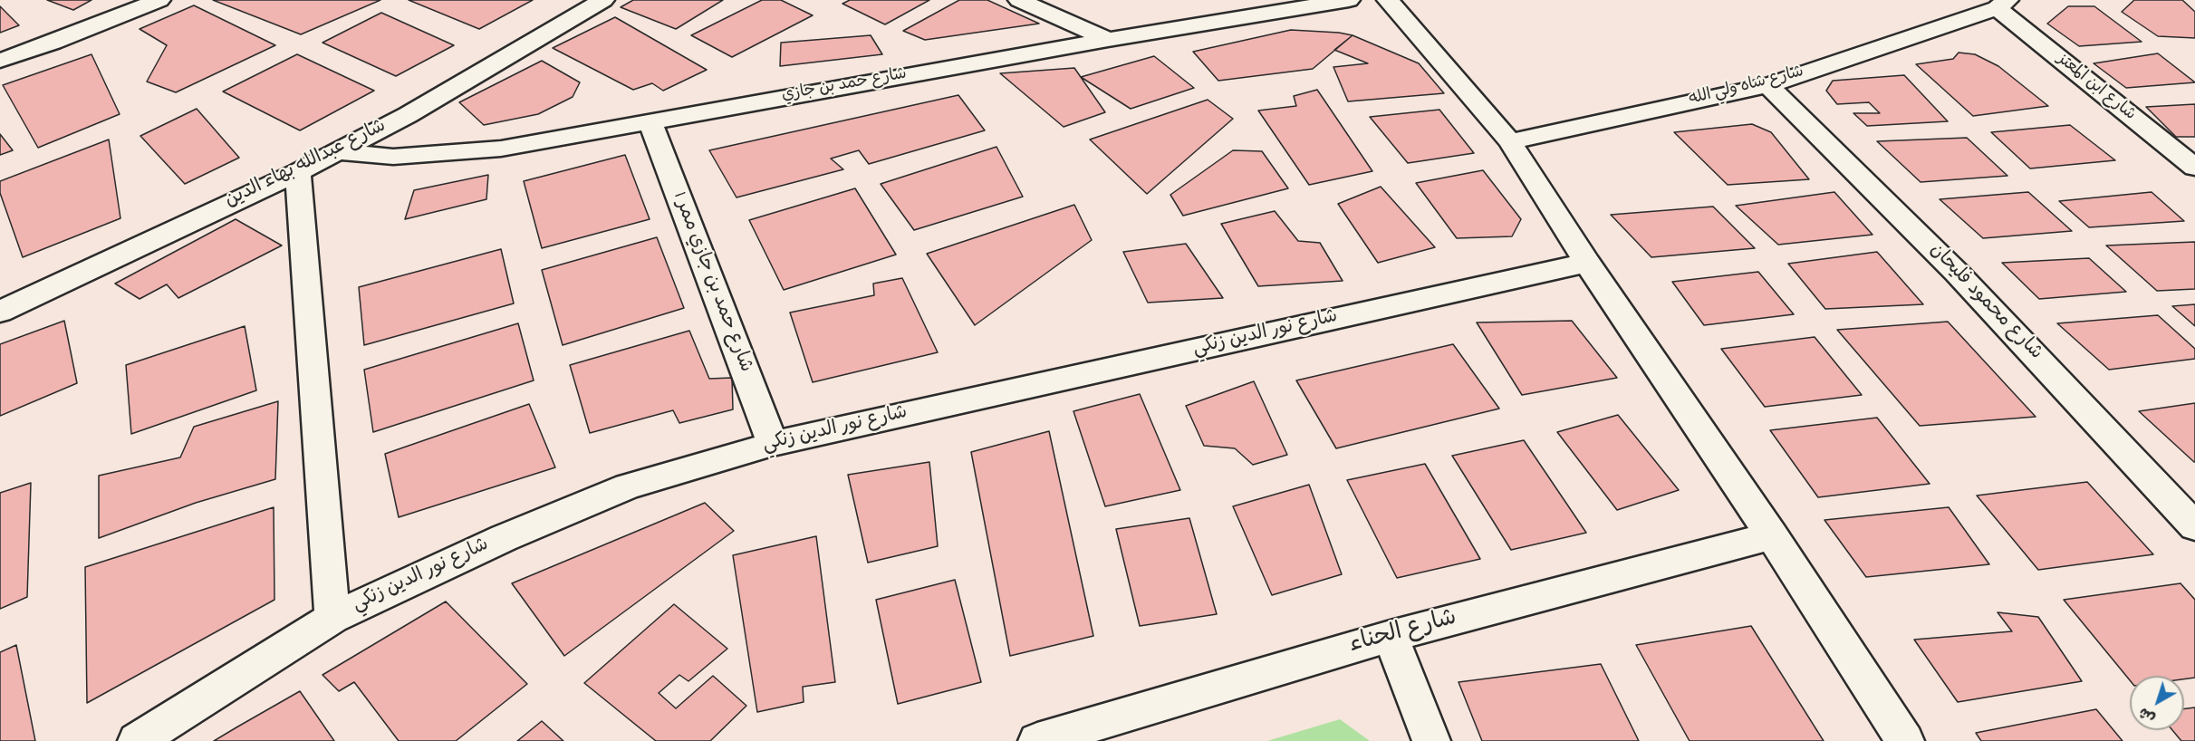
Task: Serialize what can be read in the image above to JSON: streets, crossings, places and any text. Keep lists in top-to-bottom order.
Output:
{
  "streets": {
    "street": [
      "شارع حمد بن جازي",
      "شارع شاه ولي الله",
      "شارع ابن المعتز",
      "شارع عبدالله بهاء الدين",
      "شارع حمد بن جازي ممر 1",
      "شارع محمود فليحان",
      "شارع نور الدين زنكي",
      "شارع الحناء"
    ]
  },
  "crossings": [
    ["شارع حمد بن جازي", "شارع عبدالله بهاء الدين"],
    ["شارع حمد بن جازي", "شارع حمد بن جازي ممر 1"],
    ["شارع شاه ولي الله", "شارع ابن المعتز"],
    ["شارع شاه ولي الله", "شارع محمود فليحان"],
    ["شارع حمد بن جازي ممر 1", "شارع نور الدين زنكي"]
  ],
  "north": "bottom left"
}
